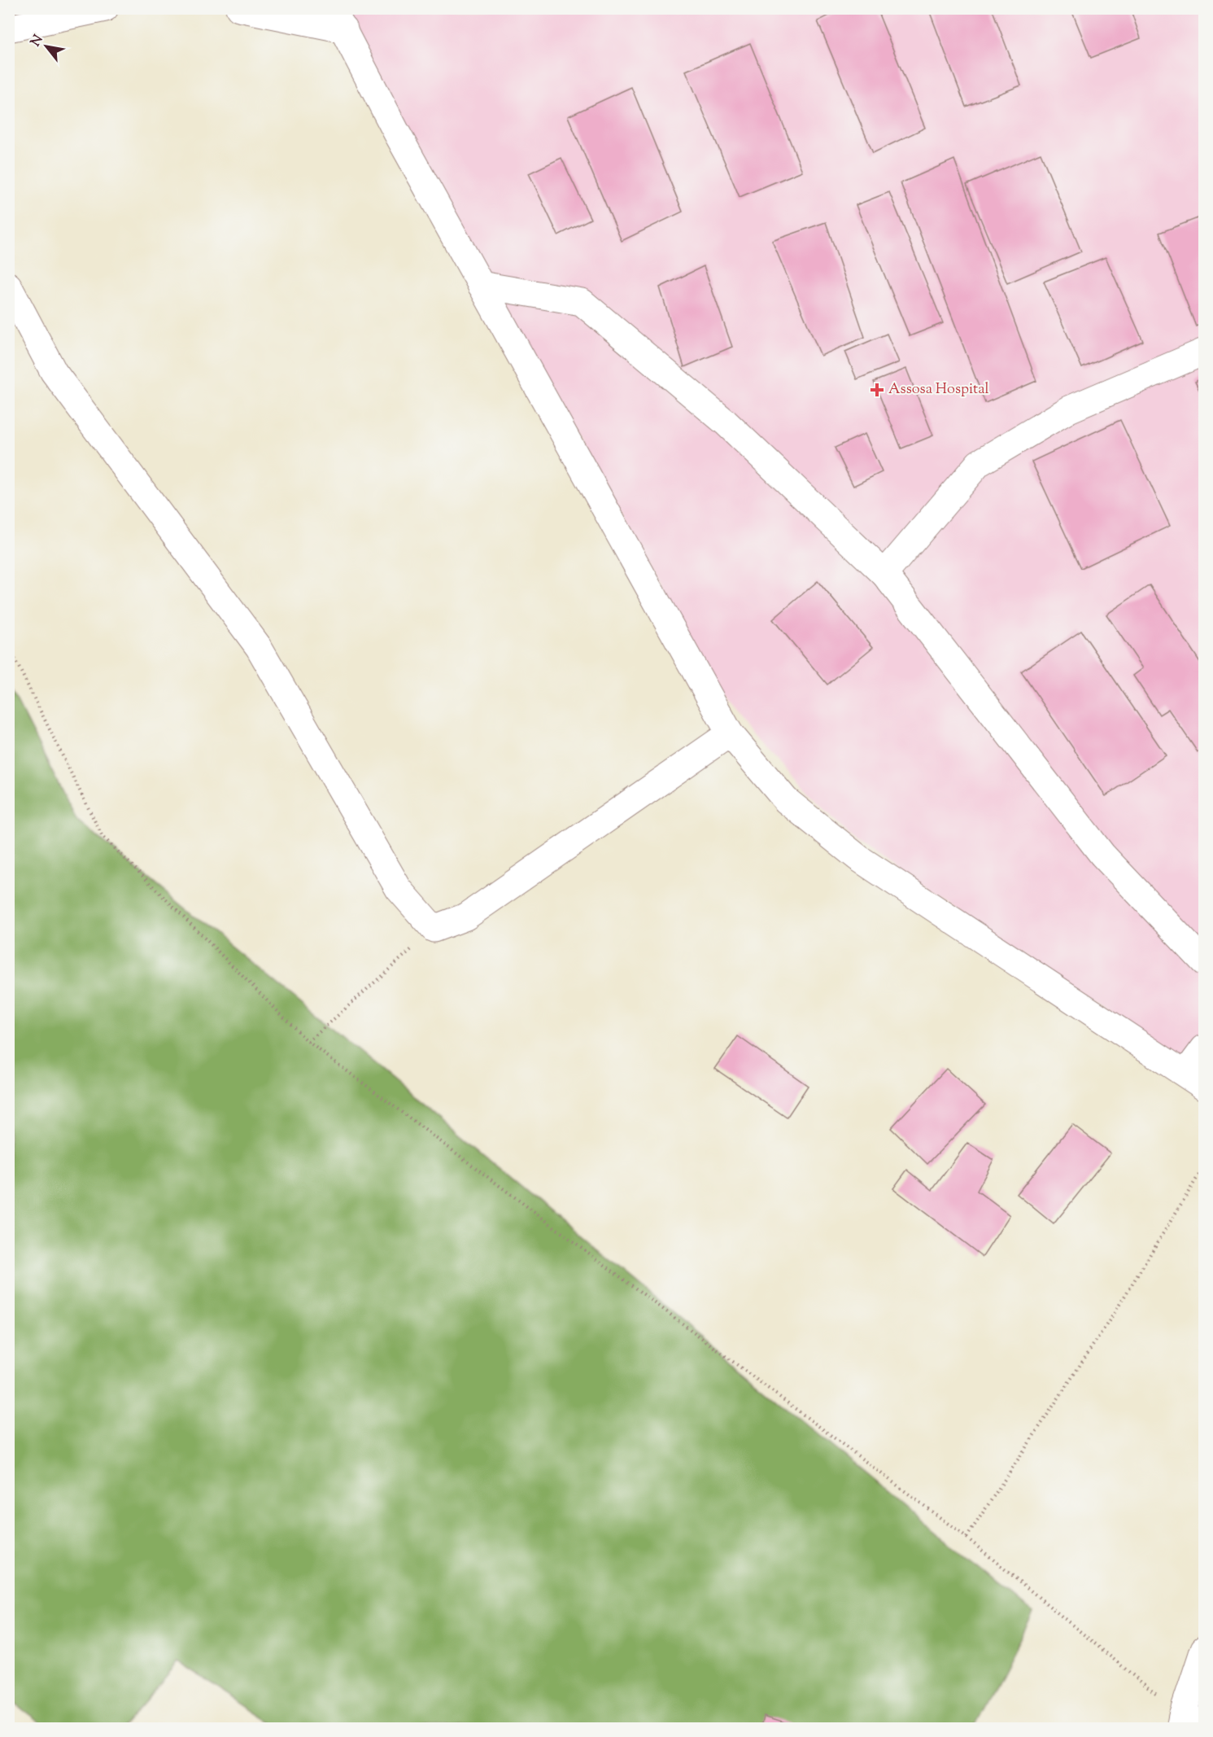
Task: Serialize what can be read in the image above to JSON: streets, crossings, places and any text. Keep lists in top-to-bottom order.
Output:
{
  "places": {
    "health": ["Assosa Hospital"]
  },
  "north": "top left"
}
